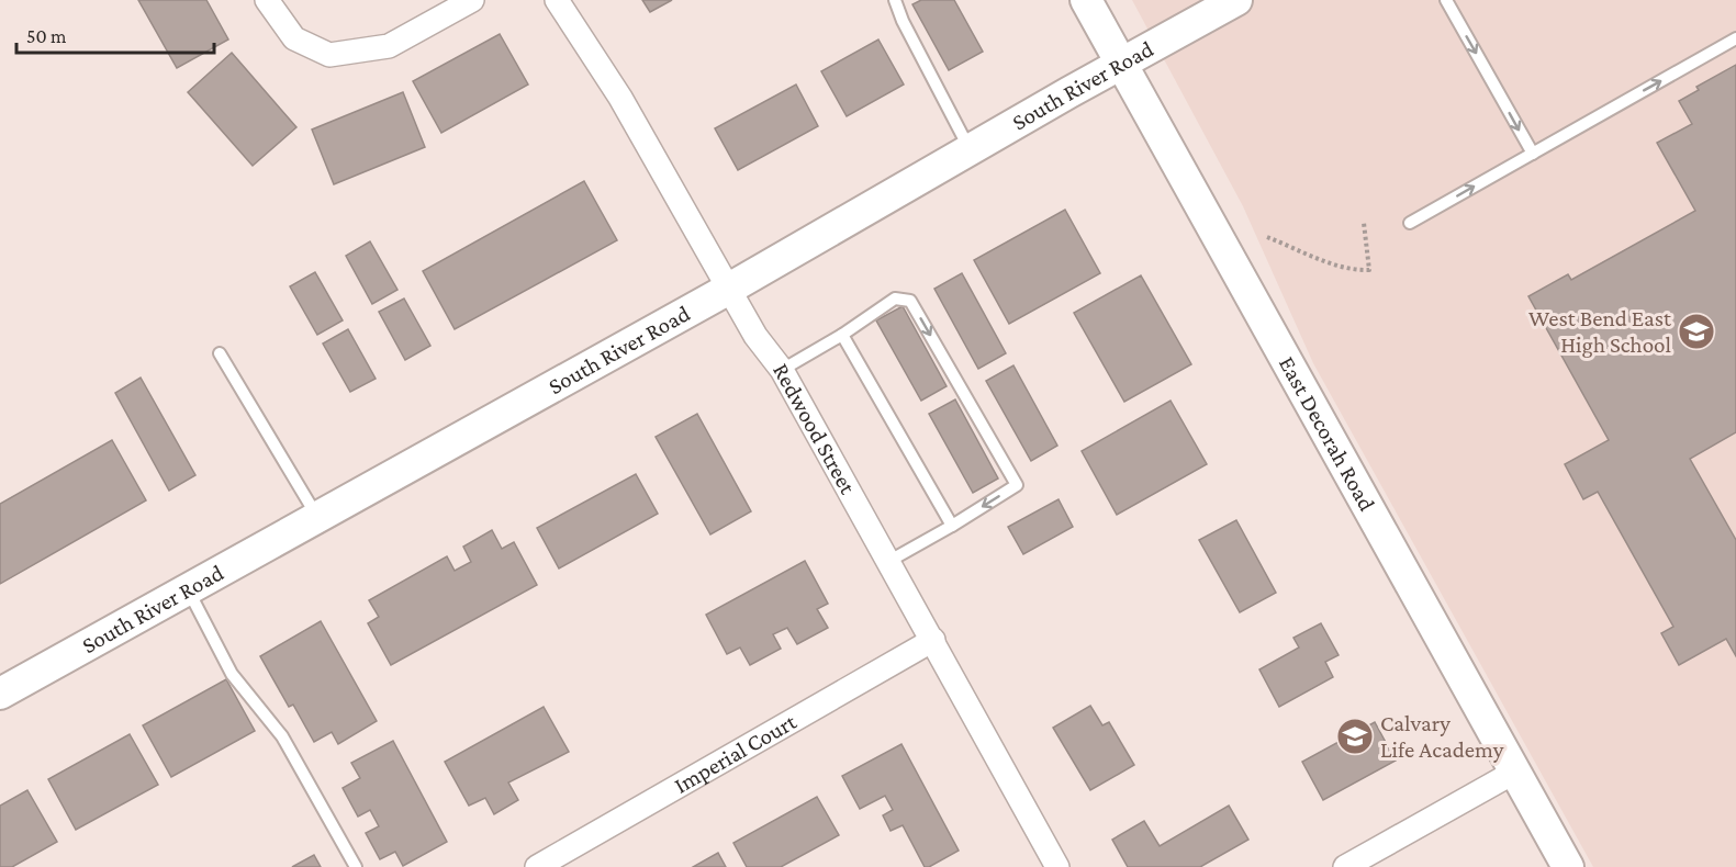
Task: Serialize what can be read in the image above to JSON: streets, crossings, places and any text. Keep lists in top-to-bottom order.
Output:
{
  "streets": {
    "street": [
      "South River Road",
      "Redwood Street",
      "East Decorah Road",
      "Imperial Court"
    ]
  },
  "crossings": [
    ["South River Road", "Redwood Street"],
    ["South River Road", "East Decorah Road"],
    ["Redwood Street", "Imperial Court"]
  ],
  "places": {
    "school or university": ["West Bend East High School", "Calvary Life Academy"]
  },
  "scale_bar": "50 m"
}
